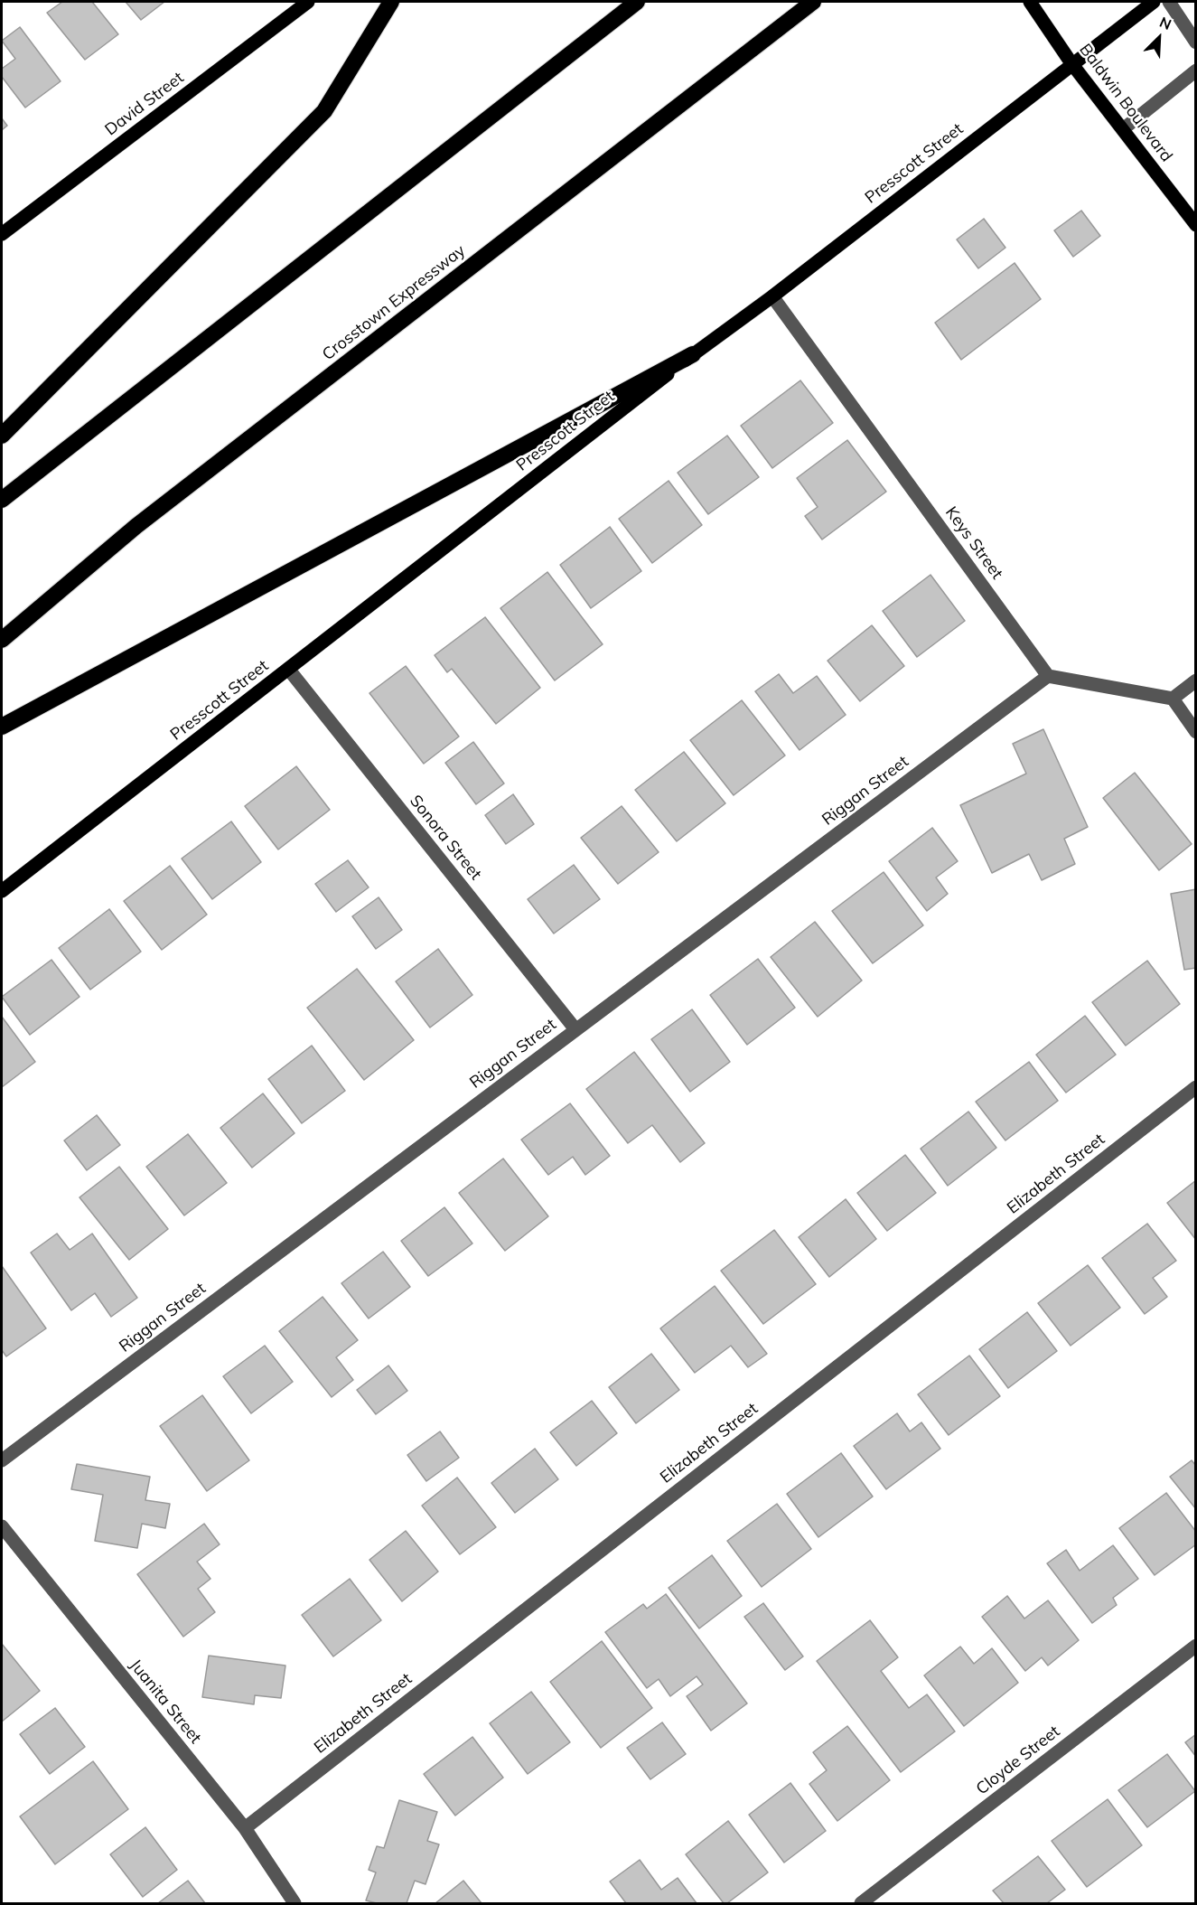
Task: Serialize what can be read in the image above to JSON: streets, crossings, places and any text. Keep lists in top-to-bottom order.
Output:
{
  "streets": {
    "highway": ["Crosstown Expressway"],
    "main road": ["Baldwin Boulevard", "David Street", "Presscott Street"],
    "street": [
      "Keys Street",
      "Riggan Street",
      "Sonora Street",
      "Elizabeth Street",
      "Juanita Street",
      "Cloyde Street"
    ]
  },
  "crossings": [
    ["Baldwin Boulevard", "Presscott Street"],
    ["Presscott Street", "Keys Street"],
    ["Presscott Street", "Sonora Street"],
    ["Keys Street", "Riggan Street"],
    ["Riggan Street", "Sonora Street"],
    ["Elizabeth Street", "Juanita Street"]
  ],
  "north": "top right"
}
